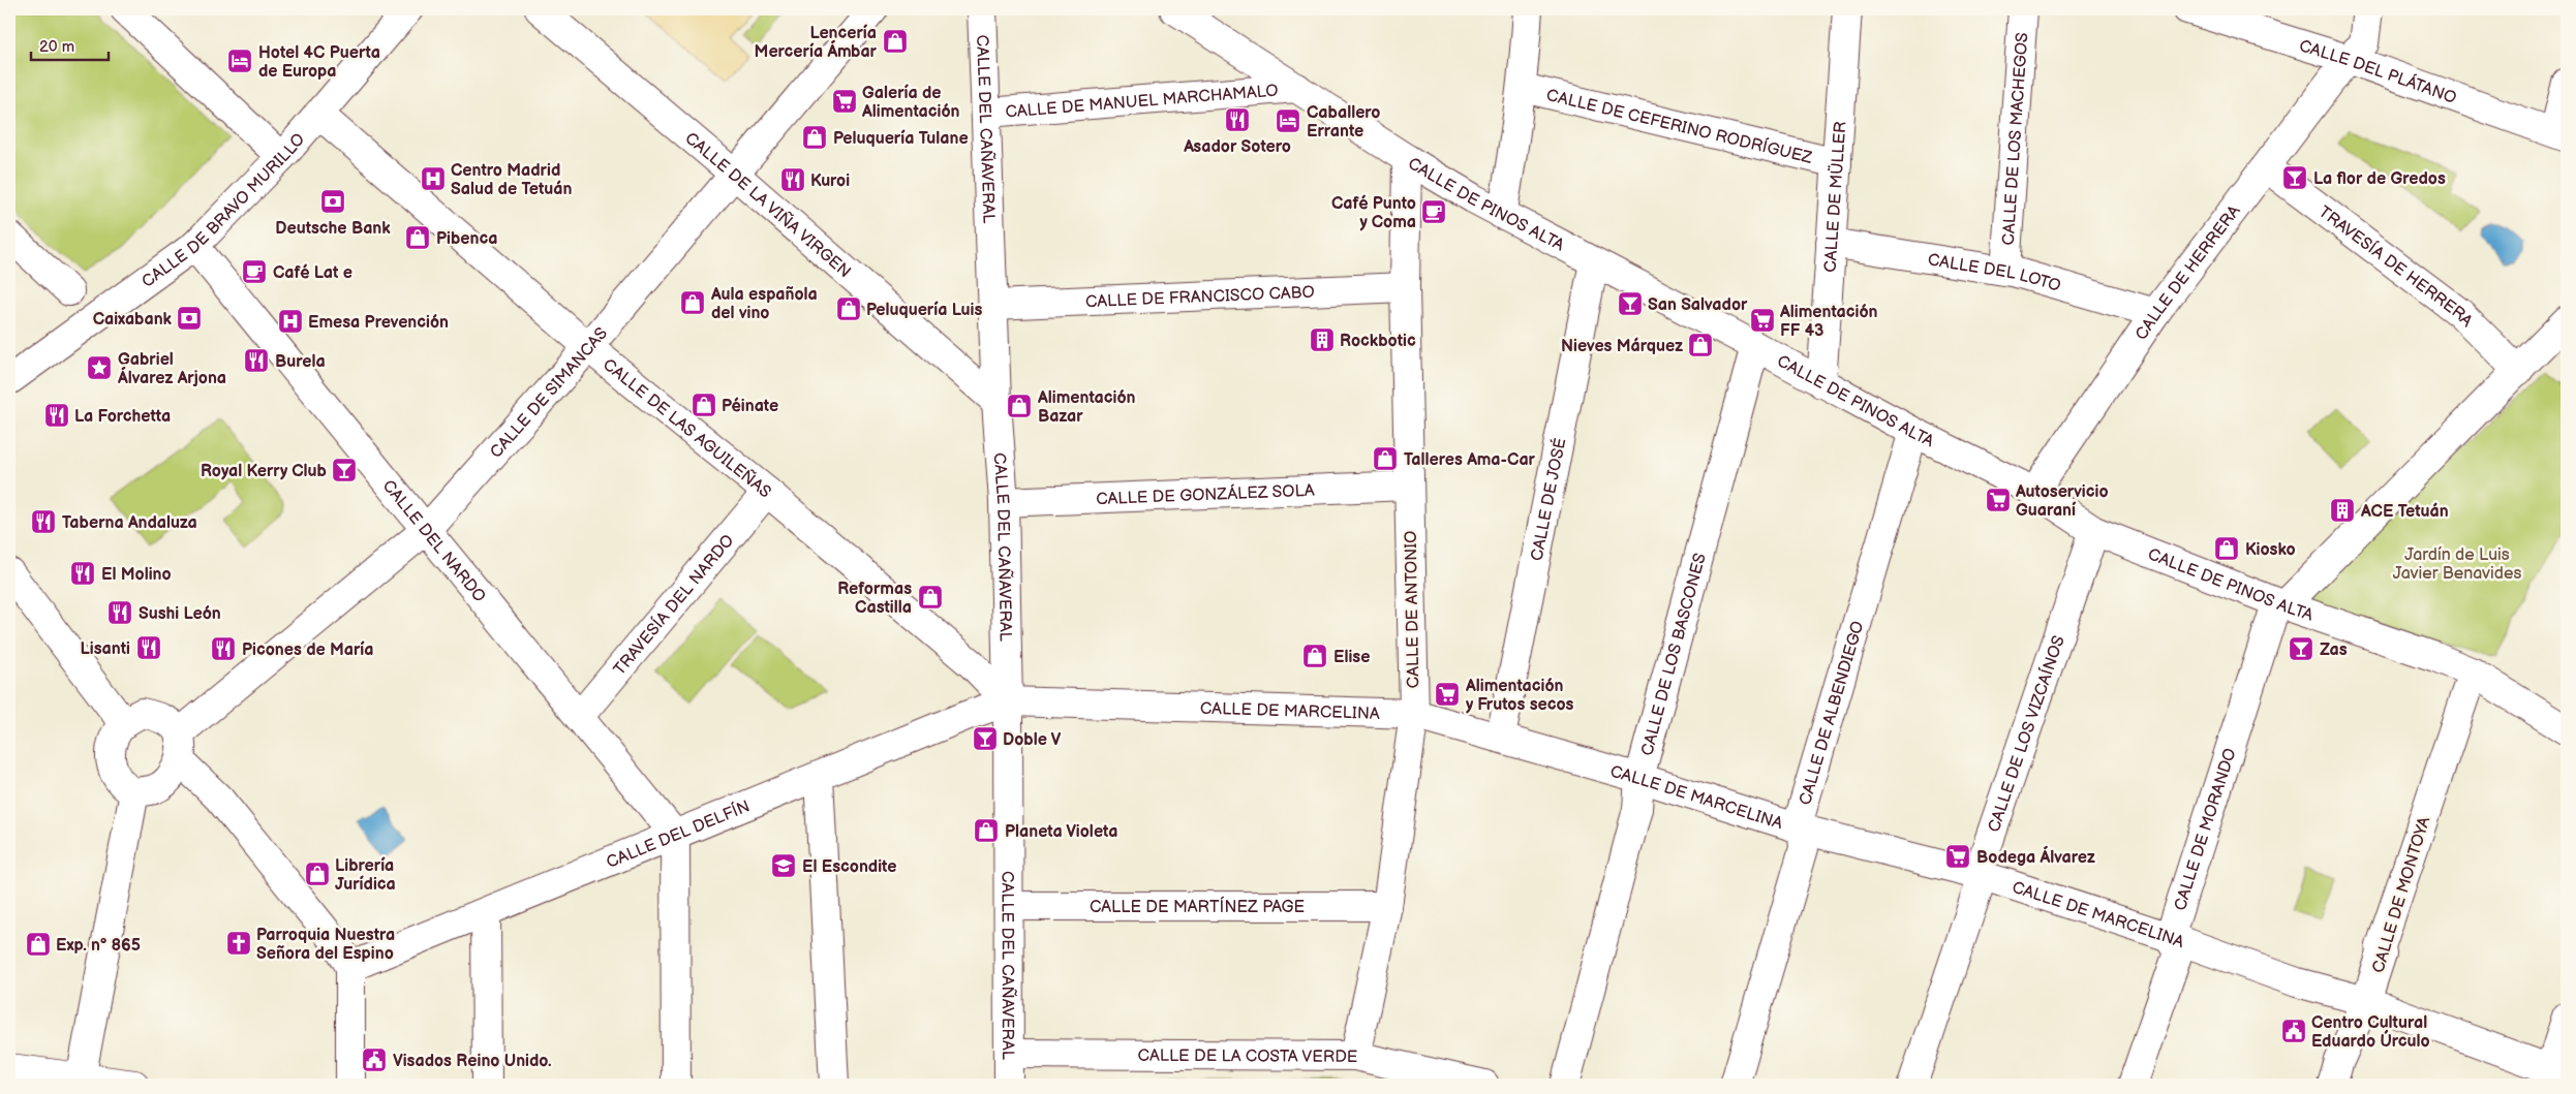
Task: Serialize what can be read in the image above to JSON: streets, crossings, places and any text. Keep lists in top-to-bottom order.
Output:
{
  "streets": {
    "street": [
      "CALLE DEL PLÁTANO",
      "CALLE DE MANUEL MARCHAMALO",
      "CALLE DE CEFERINO RODRÍGUEZ",
      "CALLE DEL CAÑAVERAL",
      "CALLE DE LOS MACHEGOS",
      "CALLE DE MÜLLER",
      "CALLE DE PINOS ALTA",
      "CALLE DE LA VIÑA VIRGEN",
      "CALLE DE BRAVO MURILLO",
      "TRAVESÍA DE HERRERA",
      "CALLE DEL LOTO",
      "CALLE DE HERRERA",
      "CALLE DE FRANCISCO CABO",
      "CALLE DE SIMANCAS",
      "CALLE DE LAS AGUILEÑAS",
      "CALLE DE GONZÁLEZ SOLA",
      "CALLE DE JOSÉ",
      "CALLE DEL NARDO",
      "TRAVESÍA DEL NARDO",
      "CALLE DE ANTONIO",
      "CALLE DE LOS BASCONES",
      "CALLE DE MARCELINA",
      "CALLE DE ALBENDIEGO",
      "CALLE DE LOS VIZCAÍNOS",
      "CALLE DE MORANDO",
      "CALLE DEL DELFÍN",
      "CALLE DE MONTOYA",
      "CALLE DE MARTÍNEZ PAGE",
      "CALLE DE LA COSTA VERDE"
    ]
  },
  "crossings": [
    ["CALLE DEL PLÁTANO", "CALLE DE HERRERA"],
    ["CALLE DE MANUEL MARCHAMALO", "CALLE DEL CAÑAVERAL"],
    ["CALLE DE MANUEL MARCHAMALO", "CALLE DE PINOS ALTA"],
    ["CALLE DE CEFERINO RODRÍGUEZ", "CALLE DE MÜLLER"],
    ["CALLE DEL CAÑAVERAL", "CALLE DE LA VIÑA VIRGEN"],
    ["CALLE DEL CAÑAVERAL", "CALLE DE FRANCISCO CABO"],
    ["CALLE DEL CAÑAVERAL", "CALLE DE LAS AGUILEÑAS"],
    ["CALLE DEL CAÑAVERAL", "CALLE DE GONZÁLEZ SOLA"],
    ["CALLE DEL CAÑAVERAL", "CALLE DE MARCELINA"],
    ["CALLE DEL CAÑAVERAL", "CALLE DEL DELFÍN"],
    ["CALLE DEL CAÑAVERAL", "CALLE DE MARTÍNEZ PAGE"],
    ["CALLE DEL CAÑAVERAL", "CALLE DE LA COSTA VERDE"],
    ["CALLE DE LOS MACHEGOS", "CALLE DEL LOTO"],
    ["CALLE DE MÜLLER", "CALLE DE PINOS ALTA"],
    ["CALLE DE MÜLLER", "CALLE DEL LOTO"],
    ["CALLE DE PINOS ALTA", "CALLE DE HERRERA"],
    ["CALLE DE PINOS ALTA", "CALLE DE JOSÉ"],
    ["CALLE DE PINOS ALTA", "CALLE DE ANTONIO"],
    ["CALLE DE PINOS ALTA", "CALLE DE LOS BASCONES"],
    ["CALLE DE PINOS ALTA", "CALLE DE ALBENDIEGO"],
    ["CALLE DE PINOS ALTA", "CALLE DE LOS VIZCAÍNOS"],
    ["CALLE DE PINOS ALTA", "CALLE DE MORANDO"],
    ["CALLE DE PINOS ALTA", "CALLE DE MONTOYA"],
    ["CALLE DE LA VIÑA VIRGEN", "CALLE DE SIMANCAS"],
    ["CALLE DE BRAVO MURILLO", "CALLE DE LAS AGUILEÑAS"],
    ["CALLE DE BRAVO MURILLO", "CALLE DEL NARDO"],
    ["TRAVESÍA DE HERRERA", "CALLE DE HERRERA"],
    ["TRAVESÍA DE HERRERA", "CALLE DE MORANDO"],
    ["CALLE DEL LOTO", "CALLE DE HERRERA"],
    ["CALLE DE FRANCISCO CABO", "CALLE DE ANTONIO"],
    ["CALLE DE SIMANCAS", "CALLE DE LAS AGUILEÑAS"],
    ["CALLE DE SIMANCAS", "CALLE DEL NARDO"],
    ["CALLE DE LAS AGUILEÑAS", "TRAVESÍA DEL NARDO"],
    ["CALLE DE LAS AGUILEÑAS", "CALLE DE MARCELINA"],
    ["CALLE DE LAS AGUILEÑAS", "CALLE DEL DELFÍN"],
    ["CALLE DE GONZÁLEZ SOLA", "CALLE DE ANTONIO"],
    ["CALLE DE JOSÉ", "CALLE DE MARCELINA"],
    ["CALLE DEL NARDO", "TRAVESÍA DEL NARDO"],
    ["CALLE DEL NARDO", "CALLE DEL DELFÍN"],
    ["CALLE DE ANTONIO", "CALLE DE MARCELINA"],
    ["CALLE DE ANTONIO", "CALLE DE MARTÍNEZ PAGE"],
    ["CALLE DE ANTONIO", "CALLE DE LA COSTA VERDE"],
    ["CALLE DE LOS BASCONES", "CALLE DE MARCELINA"],
    ["CALLE DE MARCELINA", "CALLE DE ALBENDIEGO"],
    ["CALLE DE MARCELINA", "CALLE DE LOS VIZCAÍNOS"],
    ["CALLE DE MARCELINA", "CALLE DE MORANDO"],
    ["CALLE DE MARCELINA", "CALLE DEL DELFÍN"],
    ["CALLE DE MARCELINA", "CALLE DE MONTOYA"]
  ],
  "parks": ["Jardín de Luis Javier Benavides"],
  "places": {
    "shop": [
      "Lencería Mercería Ámbar",
      "Peluquería Tulane",
      "Pibenca",
      "Aula española del vino",
      "Peluquería Luis",
      "Nieves Márquez",
      "Péinate",
      "Alimentación Bazar",
      "Talleres Ama-Car",
      "Kiosko",
      "Reformas Castilla",
      "Elise",
      "Planeta Violeta",
      "Librería Jurídica",
      "Exp. nº 865"
    ],
    "hotel": ["Hotel 4C Puerta de Europa", "Caballero Errante"],
    "supermarket": [
      "Galería de Alimentación",
      "Alimentación FF 43",
      "Autoservicio Guaraní",
      "Alimentación y Frutos secos",
      "Bodega Álvarez"
    ],
    "restaurant": [
      "Asador Sotero",
      "Kuroi",
      "Burela",
      "La Forchetta",
      "Taberna Andaluza",
      "El Molino",
      "Sushi León",
      "Lisanti",
      "Picones de María"
    ],
    "bar": [
      "La flor de Gredos",
      "San Salvador",
      "Royal Kerry Club",
      "Zas",
      "Doble V"
    ],
    "hospital": ["Centro Madrid Salud de Tetuán", "Emesa Prevención"],
    "bank": ["Deutsche Bank", "Caixabank"],
    "cafe": ["Café Punto y Coma", "Café Lat e"],
    "building": ["Rockbotic", "ACE Tetuán"],
    "place": ["Gabriel Álvarez Arjona"],
    "school or university": ["El Escondite"],
    "church": ["Parroquia Nuestra Señora del Espino"],
    "public building": ["Centro Cultural Eduardo Úrculo", "Visados Reino Unido."]
  },
  "scale_bar": "20 m"
}
